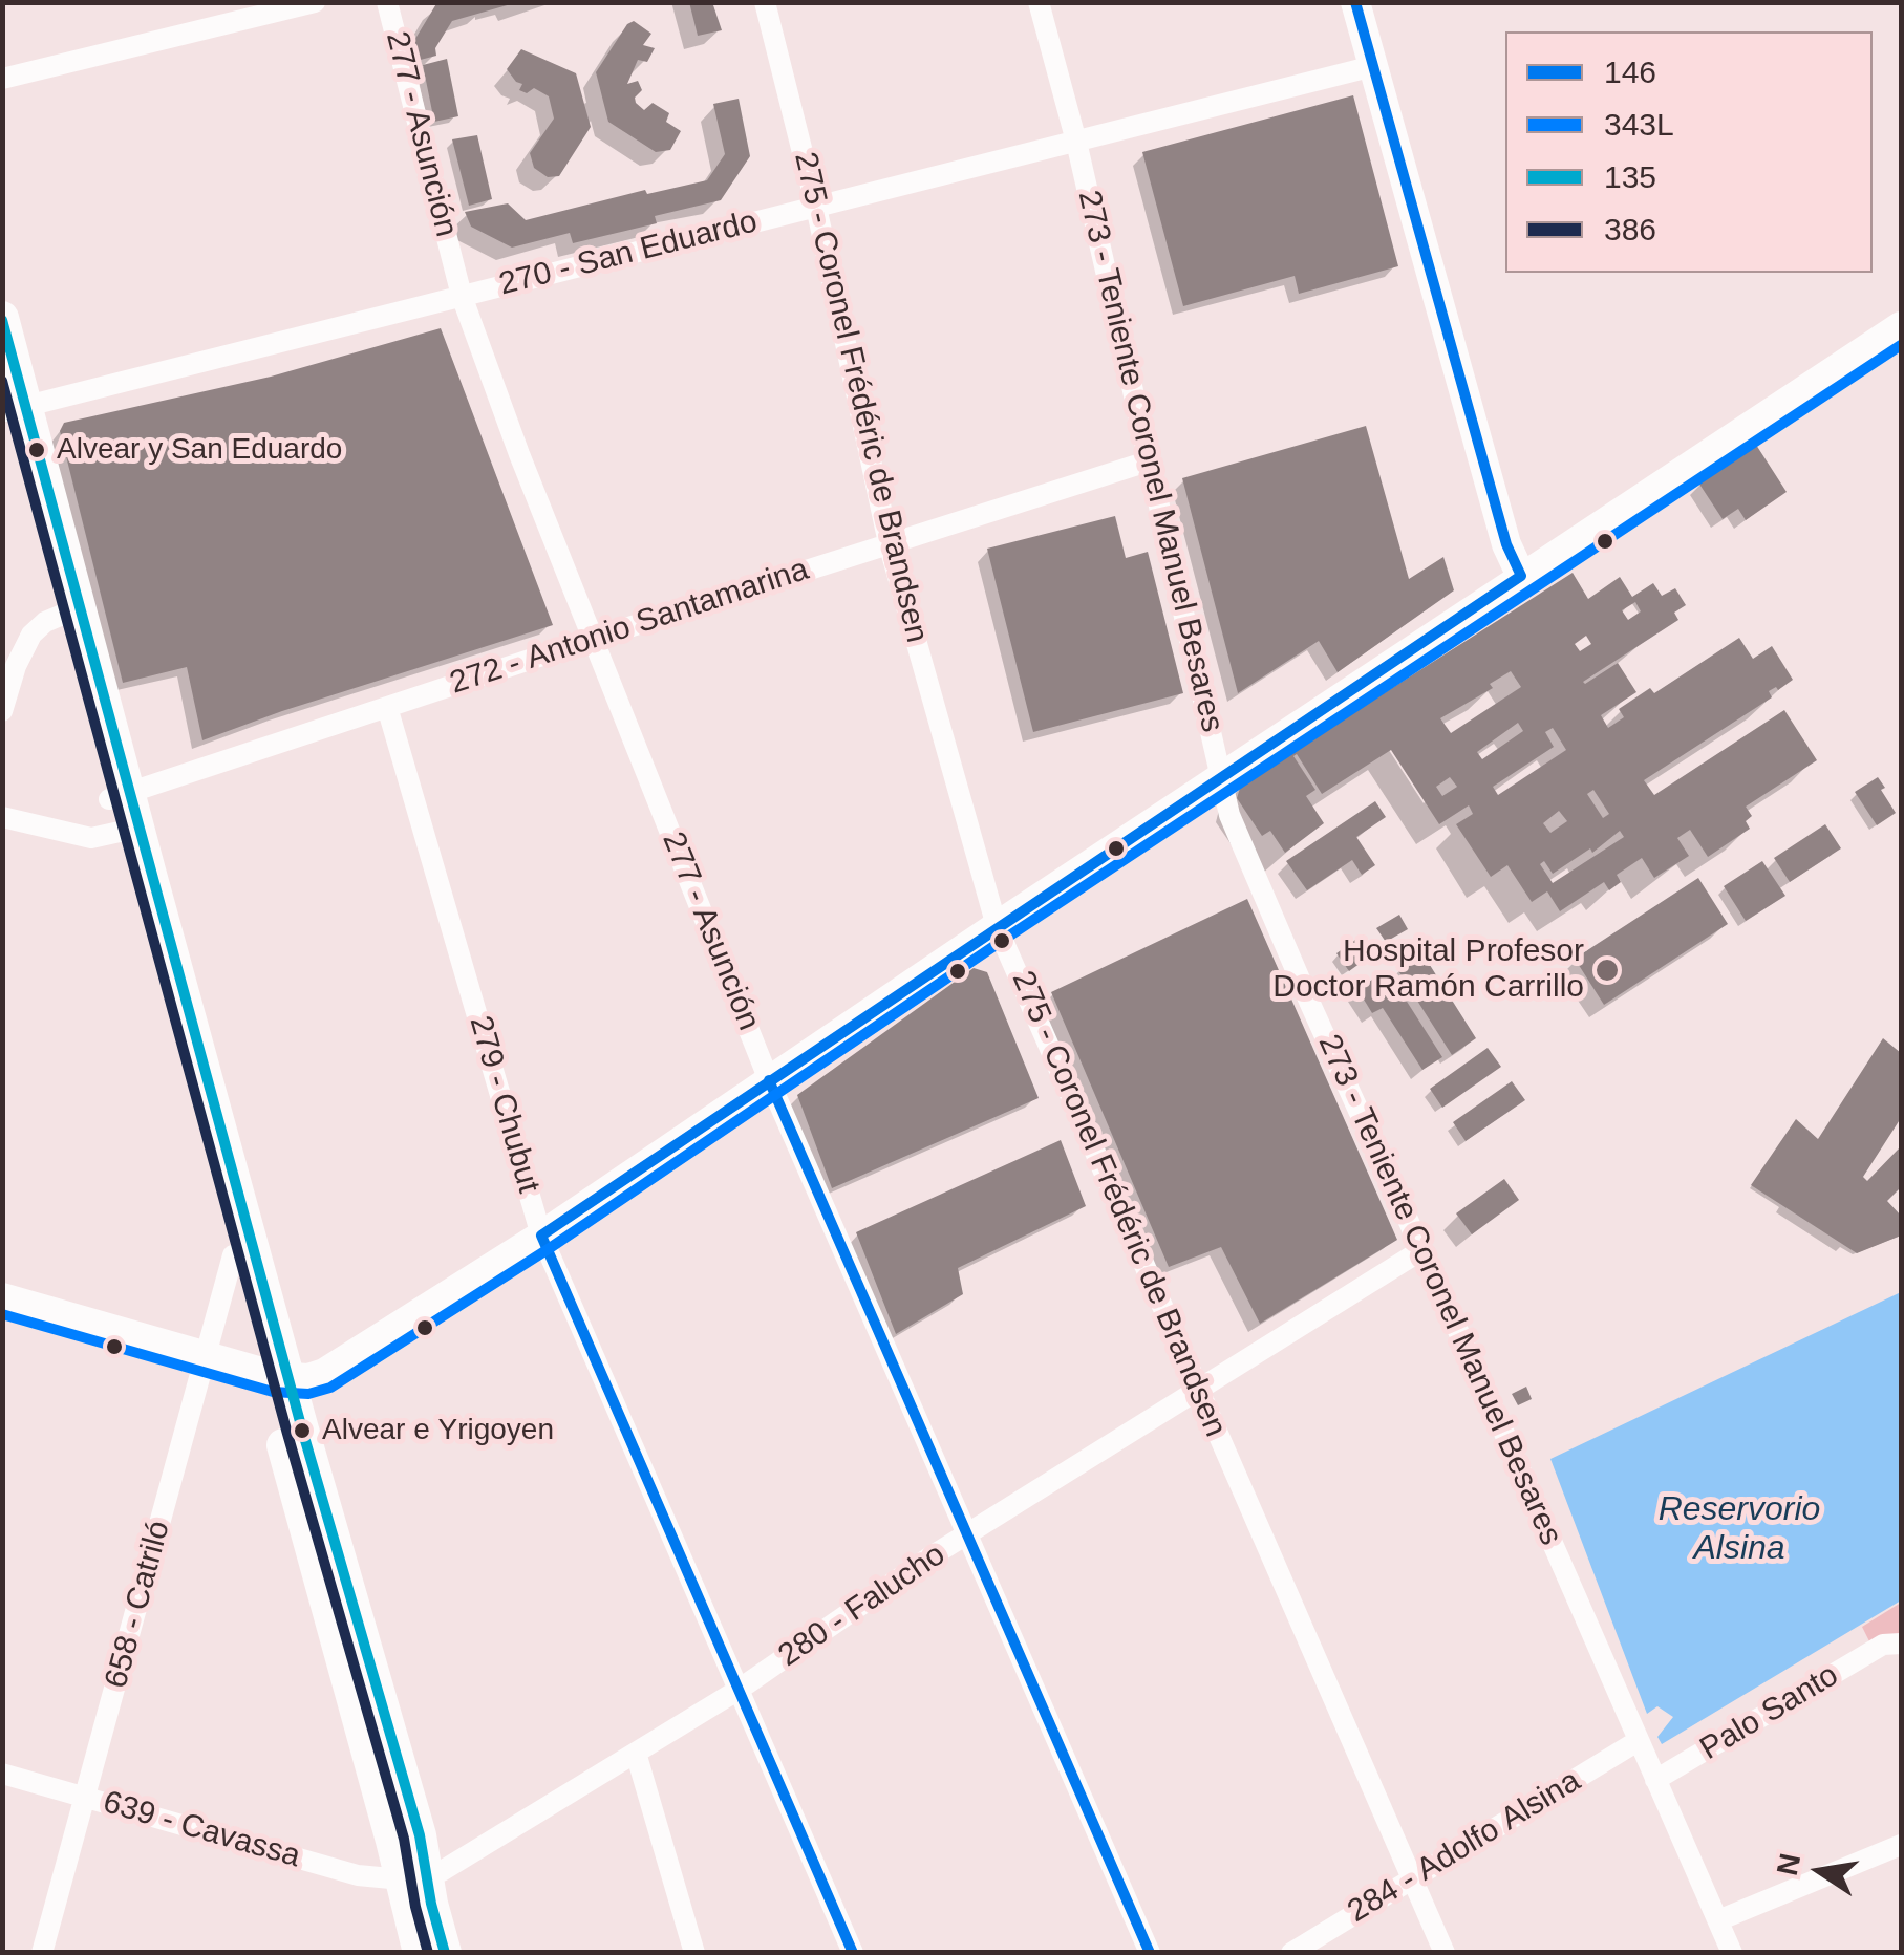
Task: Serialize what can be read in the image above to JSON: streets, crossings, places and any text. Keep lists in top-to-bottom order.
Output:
{
  "streets": {
    "street": [
      "277 - Asunción",
      "270 - San Eduardo",
      "275 - Coronel Frédéric de Brandsen",
      "273 - Teniente Coronel Manuel Besares",
      "272 - Antonio Santamarina",
      "279 - Chubut",
      "658 - Catriló",
      "280 - Falucho",
      "Palo Santo",
      "639 - Cavassa",
      "284 - Adolfo Alsina"
    ]
  },
  "crossings": [
    ["277 - Asunción", "270 - San Eduardo"],
    ["277 - Asunción", "272 - Antonio Santamarina"],
    ["277 - Asunción", "280 - Falucho"],
    ["270 - San Eduardo", "275 - Coronel Frédéric de Brandsen"],
    ["270 - San Eduardo", "273 - Teniente Coronel Manuel Besares"],
    ["275 - Coronel Frédéric de Brandsen", "272 - Antonio Santamarina"],
    ["275 - Coronel Frédéric de Brandsen", "280 - Falucho"],
    ["275 - Coronel Frédéric de Brandsen", "284 - Adolfo Alsina"],
    ["273 - Teniente Coronel Manuel Besares", "272 - Antonio Santamarina"],
    ["273 - Teniente Coronel Manuel Besares", "280 - Falucho"],
    ["273 - Teniente Coronel Manuel Besares", "Palo Santo"],
    ["273 - Teniente Coronel Manuel Besares", "284 - Adolfo Alsina"],
    ["272 - Antonio Santamarina", "279 - Chubut"],
    ["279 - Chubut", "280 - Falucho"],
    ["658 - Catriló", "639 - Cavassa"],
    ["280 - Falucho", "639 - Cavassa"]
  ],
  "water": ["Reservorio Alsina"],
  "places": ["Alvear y San Eduardo", "Hospital Profesor Doctor Ramón Carrillo", "Alvear e Yrigoyen"],
  "lines": [
    "transit line 146",
    "transit line 135",
    "transit line 343L",
    "transit line 386"
  ],
  "legend": [
    "146",
    "343L",
    "135",
    "386"
  ],
  "north": "left"
}
